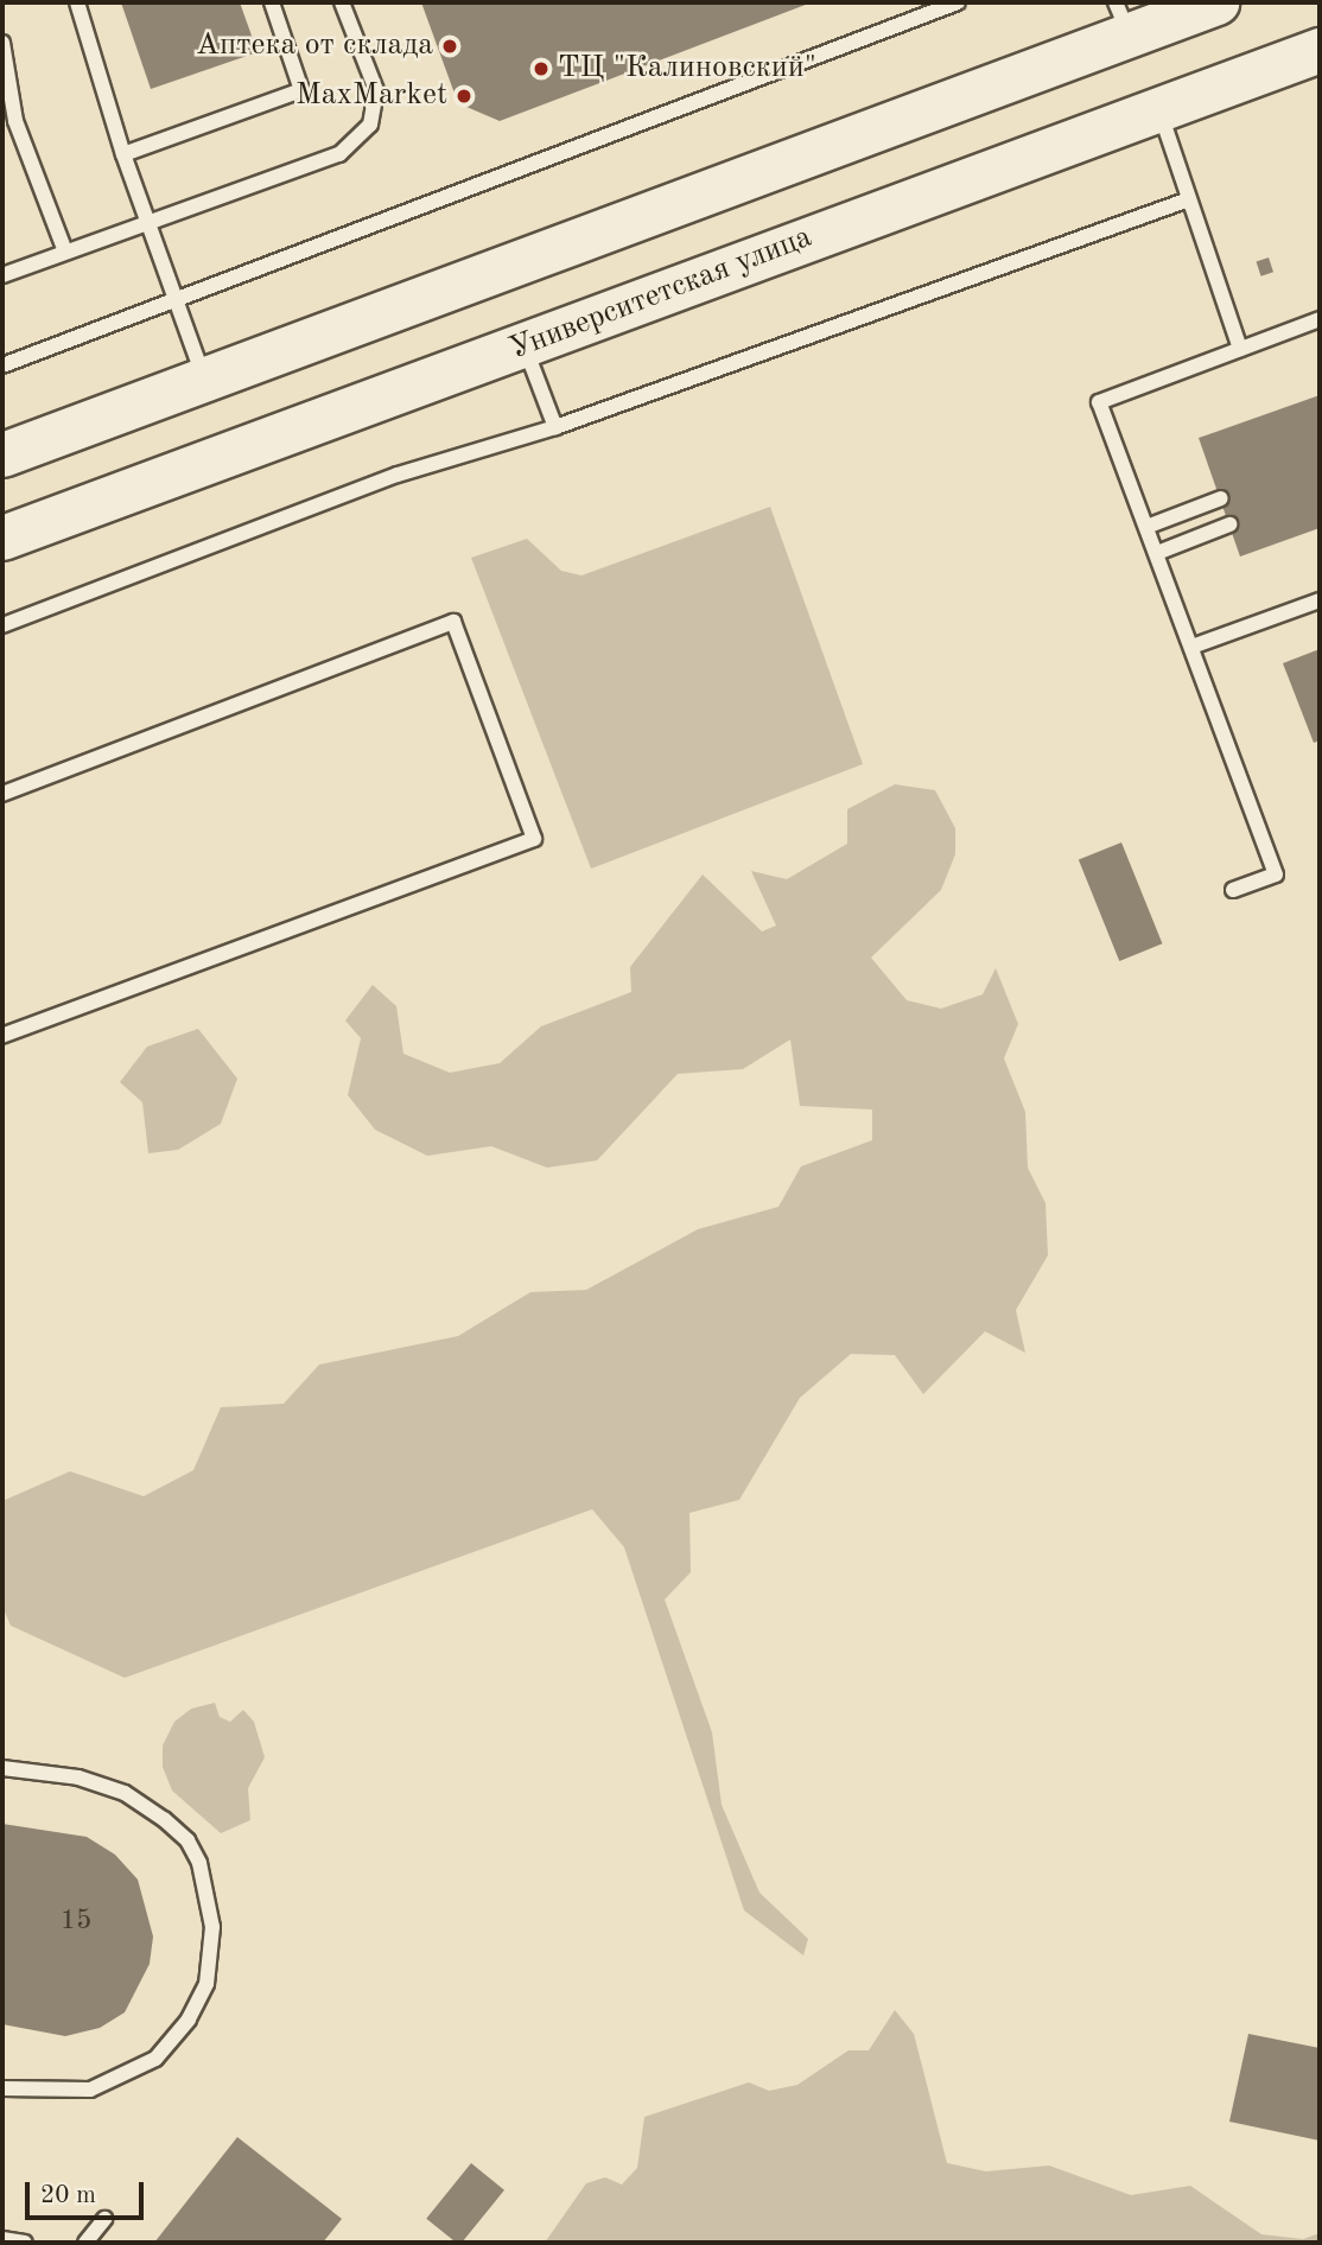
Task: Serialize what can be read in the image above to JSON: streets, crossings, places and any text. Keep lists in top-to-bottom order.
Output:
{
  "streets": {
    "main road": ["Университетская улица"]
  },
  "places": ["Аптека от склада", "ТЦ \"Калиновский\"", "MaxMarket"],
  "house_numbers": ["15"],
  "scale_bar": "20 m"
}
